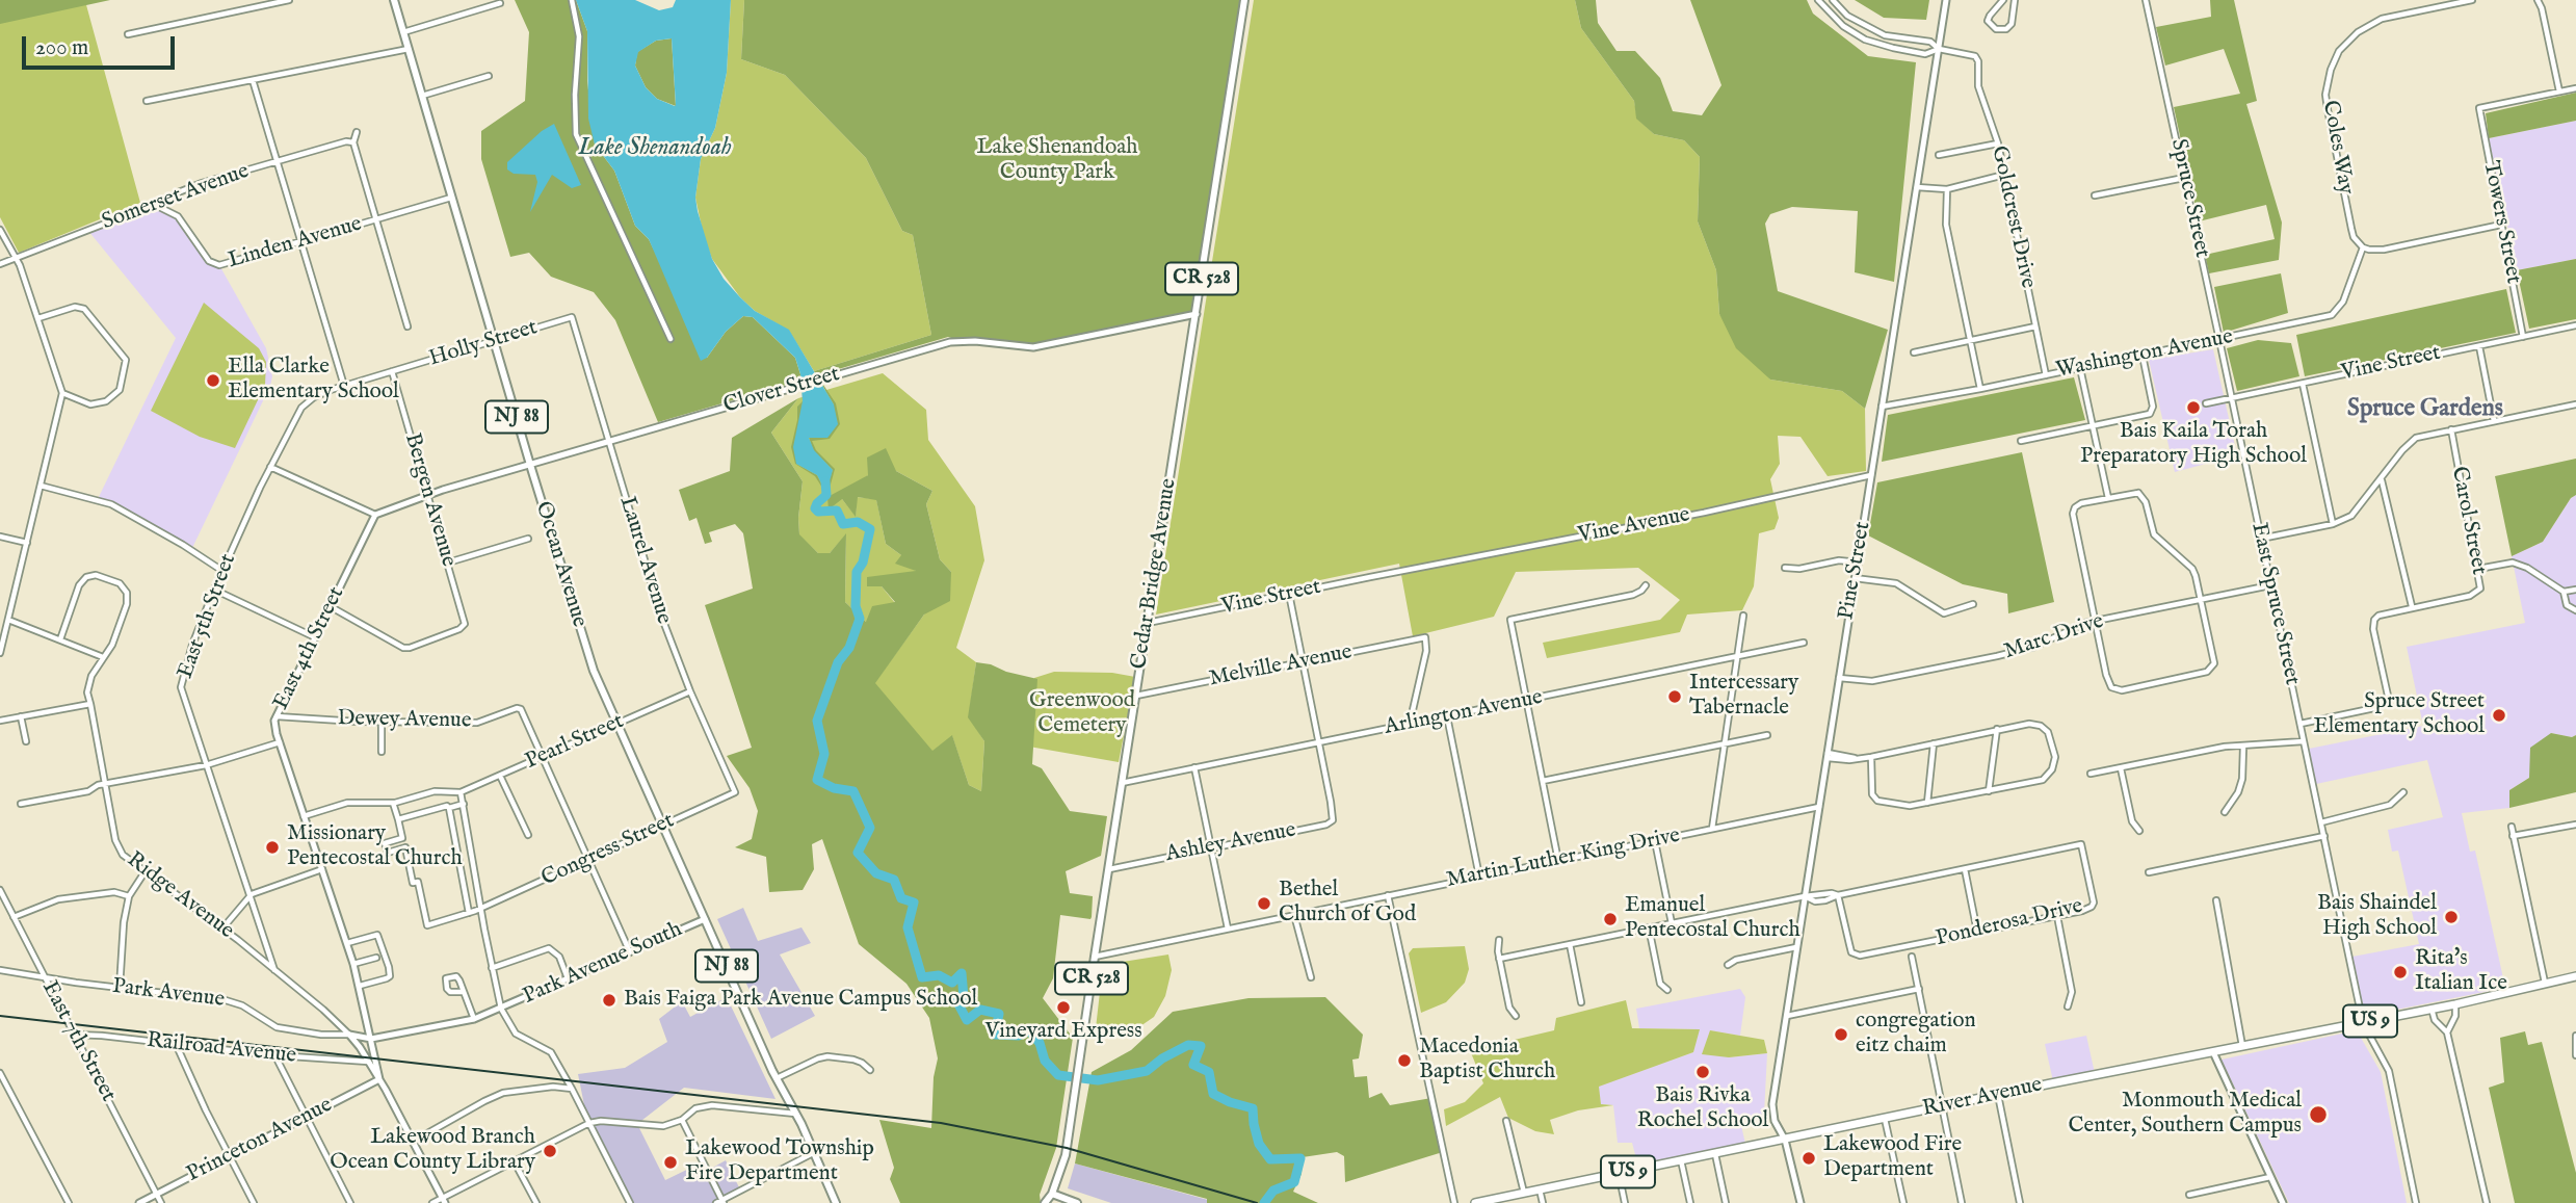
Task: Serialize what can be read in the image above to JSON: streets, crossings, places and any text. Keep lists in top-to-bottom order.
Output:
{
  "streets": {
    "highway": ["US 9", "River Avenue"],
    "main road": [
      "CR 528",
      "NJ 88",
      "Ocean Avenue",
      "Cedar Bridge Avenue"
    ],
    "street": [
      "Coles Way",
      "Somerset Avenue",
      "Spruce Street",
      "Goldcrest Drive",
      "Towers Street",
      "Linden Avenue",
      "Holly Street",
      "Washington Avenue",
      "Vine Street",
      "Clover Street",
      "Bergen Avenue",
      "Carol Street",
      "Vine Avenue",
      "Laurel Avenue",
      "Pine Street",
      "East Spruce Street",
      "East 5th Street",
      "Marc Drive",
      "East 4th Street",
      "Melville Avenue",
      "Arlington Avenue",
      "Dewey Avenue",
      "Pearl Street",
      "Ashley Avenue",
      "Congress Street",
      "Martin Luther King Drive",
      "Ridge Avenue",
      "Ponderosa Drive",
      "Park Avenue South",
      "Park Avenue",
      "East 7th Street",
      "Railroad Avenue",
      "Princeton Avenue"
    ]
  },
  "crossings": [
    ["Coles Way", "Washington Avenue"],
    ["Somerset Avenue", "Linden Avenue"],
    ["Spruce Street", "Washington Avenue"],
    ["Spruce Street", "Vine Street"],
    ["Spruce Street", "East Spruce Street"],
    ["Goldcrest Drive", "Washington Avenue"],
    ["Goldcrest Drive", "Pine Street"],
    ["Towers Street", "Vine Street"],
    ["Linden Avenue", "Ocean Avenue"],
    ["Holly Street", "Bergen Avenue"],
    ["Holly Street", "Laurel Avenue"],
    ["Holly Street", "Ocean Avenue"],
    ["Holly Street", "East 5th Street"],
    ["Washington Avenue", "Pine Street"],
    ["Vine Street", "Vine Avenue"],
    ["Vine Street", "Cedar Bridge Avenue"],
    ["Vine Street", "East Spruce Street"],
    ["Clover Street", "Bergen Avenue"],
    ["Clover Street", "Laurel Avenue"],
    ["Clover Street", "Ocean Avenue"],
    ["Clover Street", "Cedar Bridge Avenue"],
    ["Clover Street", "East 4th Street"],
    ["NJ 88", "Ocean Avenue"],
    ["Bergen Avenue", "East 4th Street"],
    ["Carol Street", "East Spruce Street"],
    ["Vine Avenue", "Pine Street"],
    ["Laurel Avenue", "Pearl Street"],
    ["Laurel Avenue", "Congress Street"],
    ["Ocean Avenue", "Pearl Street"],
    ["Ocean Avenue", "Congress Street"],
    ["Ocean Avenue", "Park Avenue South"],
    ["Pine Street", "Marc Drive"],
    ["Pine Street", "Martin Luther King Drive"],
    ["Pine Street", "Ponderosa Drive"],
    ["Pine Street", "River Avenue"],
    ["Cedar Bridge Avenue", "Melville Avenue"],
    ["Cedar Bridge Avenue", "Arlington Avenue"],
    ["Cedar Bridge Avenue", "Ashley Avenue"],
    ["Cedar Bridge Avenue", "Martin Luther King Drive"],
    ["East Spruce Street", "Marc Drive"],
    ["East Spruce Street", "River Avenue"],
    ["East 5th Street", "Ridge Avenue"],
    ["East 4th Street", "Dewey Avenue"],
    ["East 4th Street", "Ridge Avenue"],
    ["East 4th Street", "Park Avenue"],
    ["East 4th Street", "Princeton Avenue"],
    ["Melville Avenue", "Arlington Avenue"],
    ["Arlington Avenue", "Ashley Avenue"],
    ["Dewey Avenue", "Pearl Street"],
    ["Ridge Avenue", "Park Avenue"],
    ["Ridge Avenue", "Railroad Avenue"],
    ["Ridge Avenue", "Princeton Avenue"],
    ["Park Avenue South", "Park Avenue"],
    ["Park Avenue", "East 7th Street"],
    ["East 7th Street", "Railroad Avenue"],
    ["East 7th Street", "Princeton Avenue"]
  ],
  "districts": ["Spruce Gardens"],
  "water": ["Lake Shenandoah"],
  "parks": ["Lake Shenandoah County Park", "Greenwood Cemetery"],
  "places": [
    "Ella Clarke Elementary School",
    "Bais Kaila Torah Preparatory High School",
    "Intercessary Tabernacle",
    "Spruce Street Elementary School",
    "Missionary Pentecostal Church",
    "Bethel Church of God",
    "Bais Shaindel High School",
    "Emanuel Pentecostal Church",
    "Rita's Italian Ice",
    "Bais Faiga Park Avenue Campus School",
    "Vineyard Express",
    "congregation eitz chaim",
    "Macedonia Baptist Church",
    "Bais Rivka Rochel School",
    "Monmouth Medical Center, Southern Campus",
    "Lakewood Branch Ocean County Library",
    "Lakewood Fire Department",
    "Lakewood Township Fire Department"
  ],
  "scale_bar": "200 m"
}
